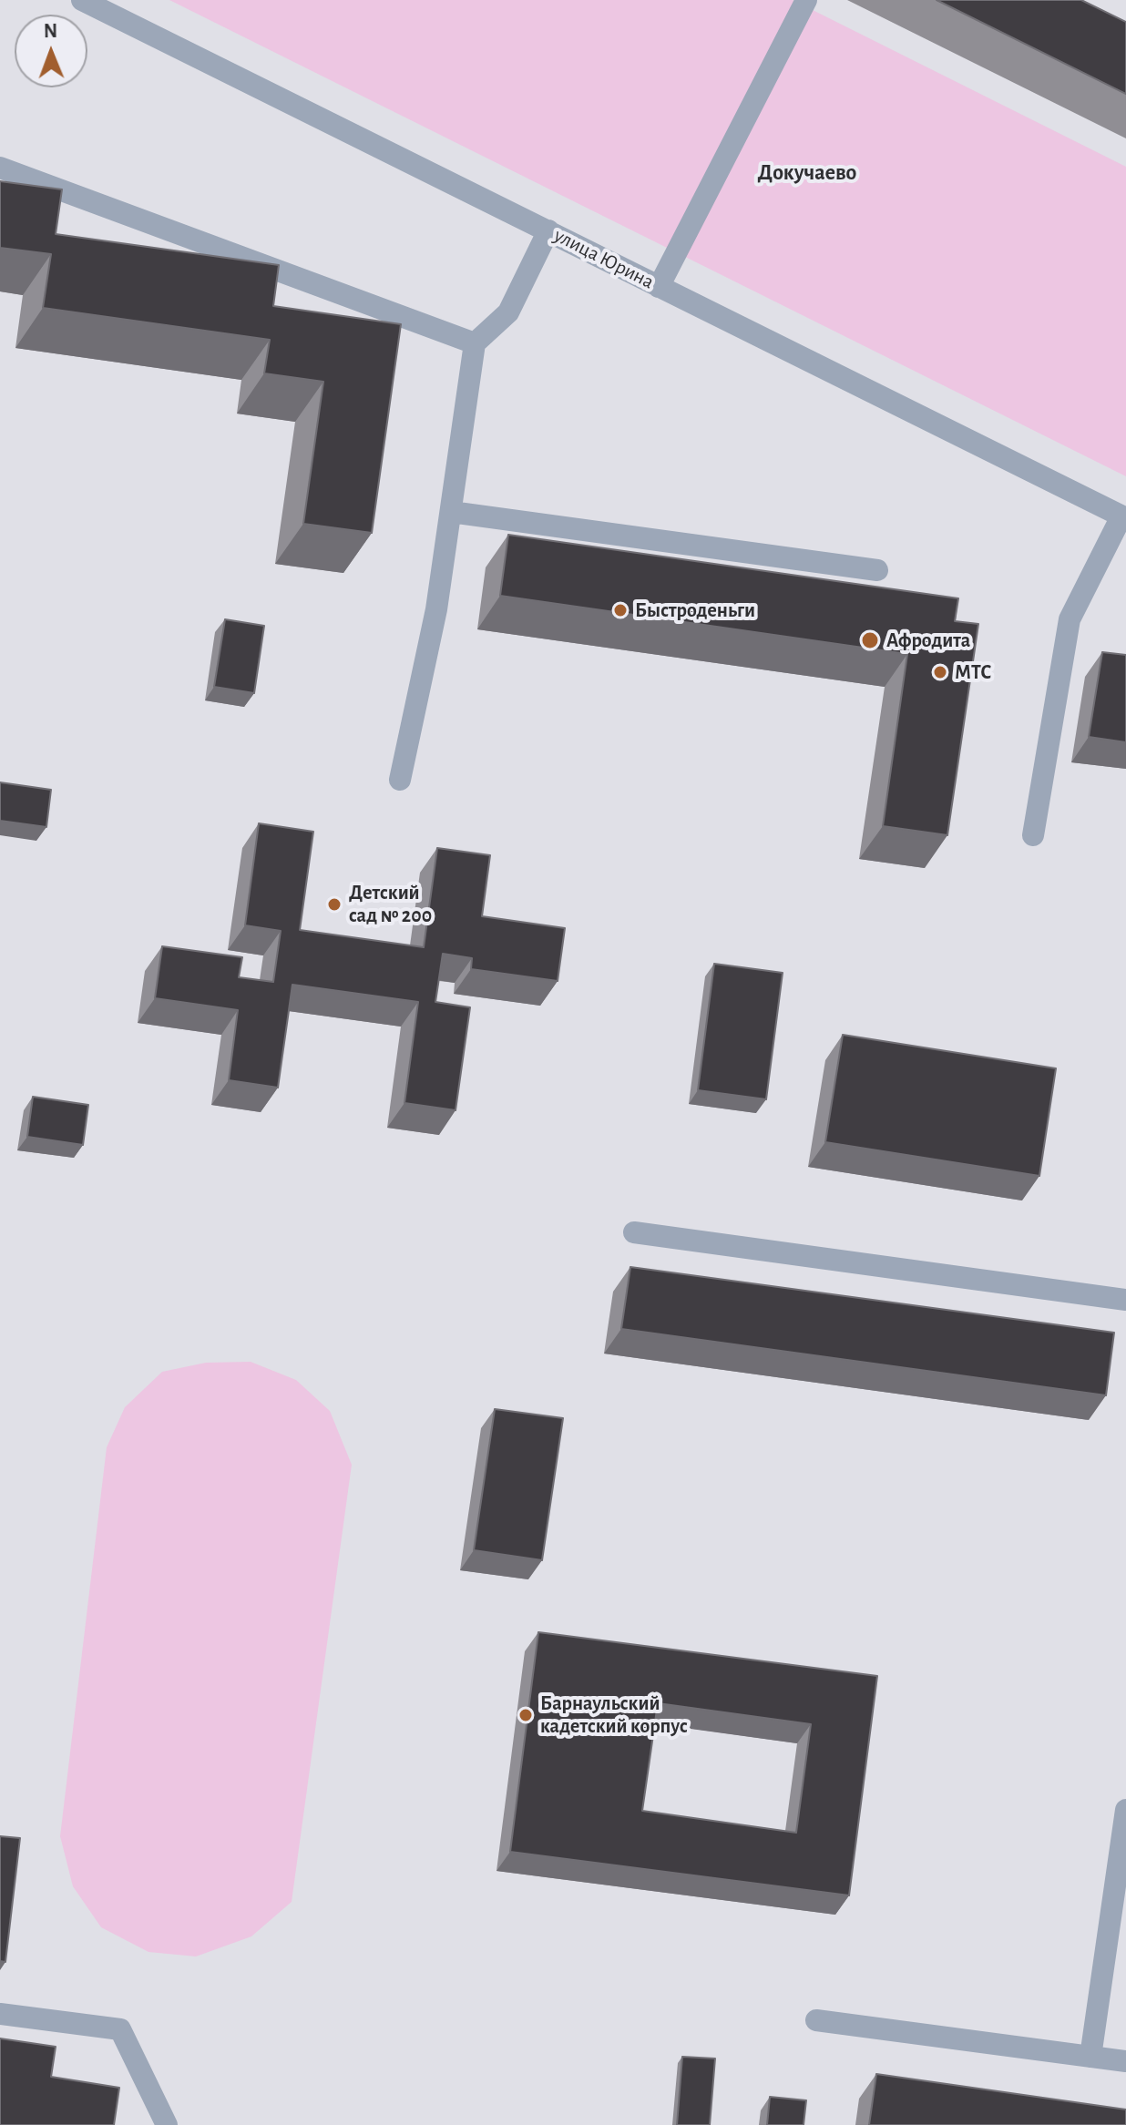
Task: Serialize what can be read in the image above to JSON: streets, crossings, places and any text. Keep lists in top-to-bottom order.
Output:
{
  "streets": {
    "street": ["улица Юрина"]
  },
  "districts": ["Докучаево"],
  "places": [
    "Быстроденьги",
    "Афродита",
    "МТС",
    "Детский сад № 200",
    "Барнаульский кадетский корпус"
  ],
  "north": "top"
}
